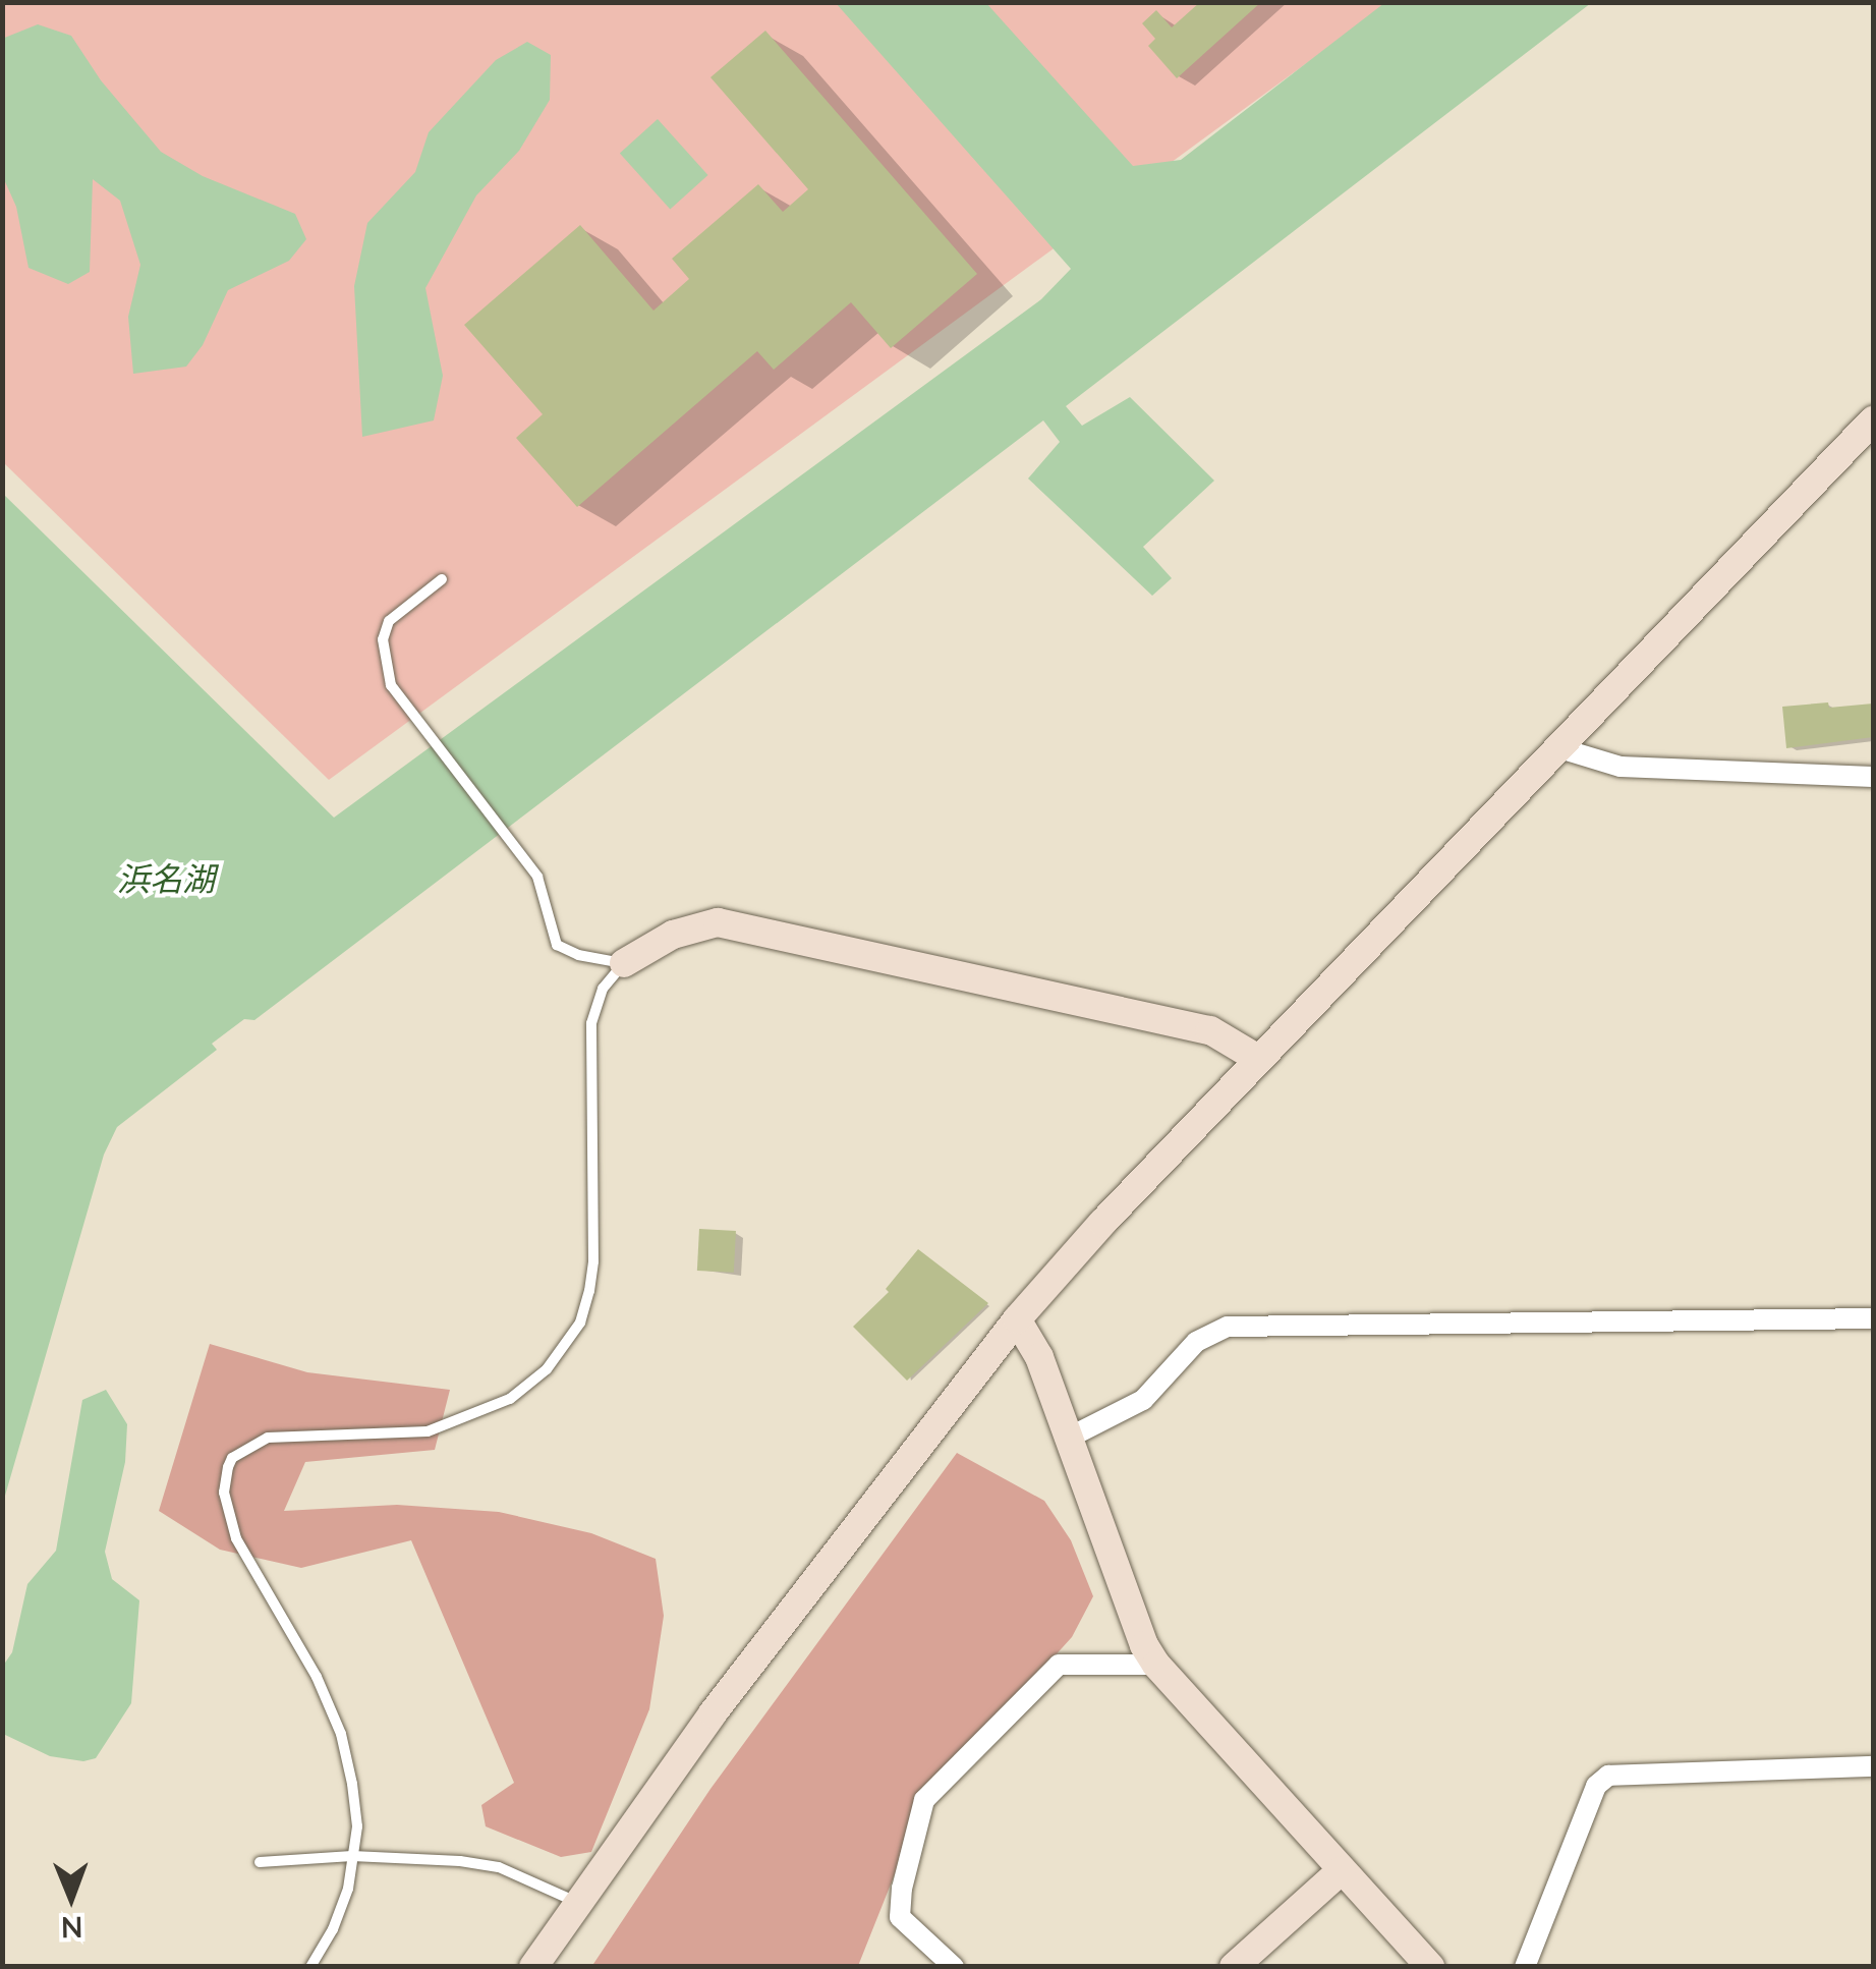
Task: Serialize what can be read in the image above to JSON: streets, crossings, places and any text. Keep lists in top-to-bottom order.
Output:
{
  "water": ["浜名湖"],
  "north": "bottom"
}
